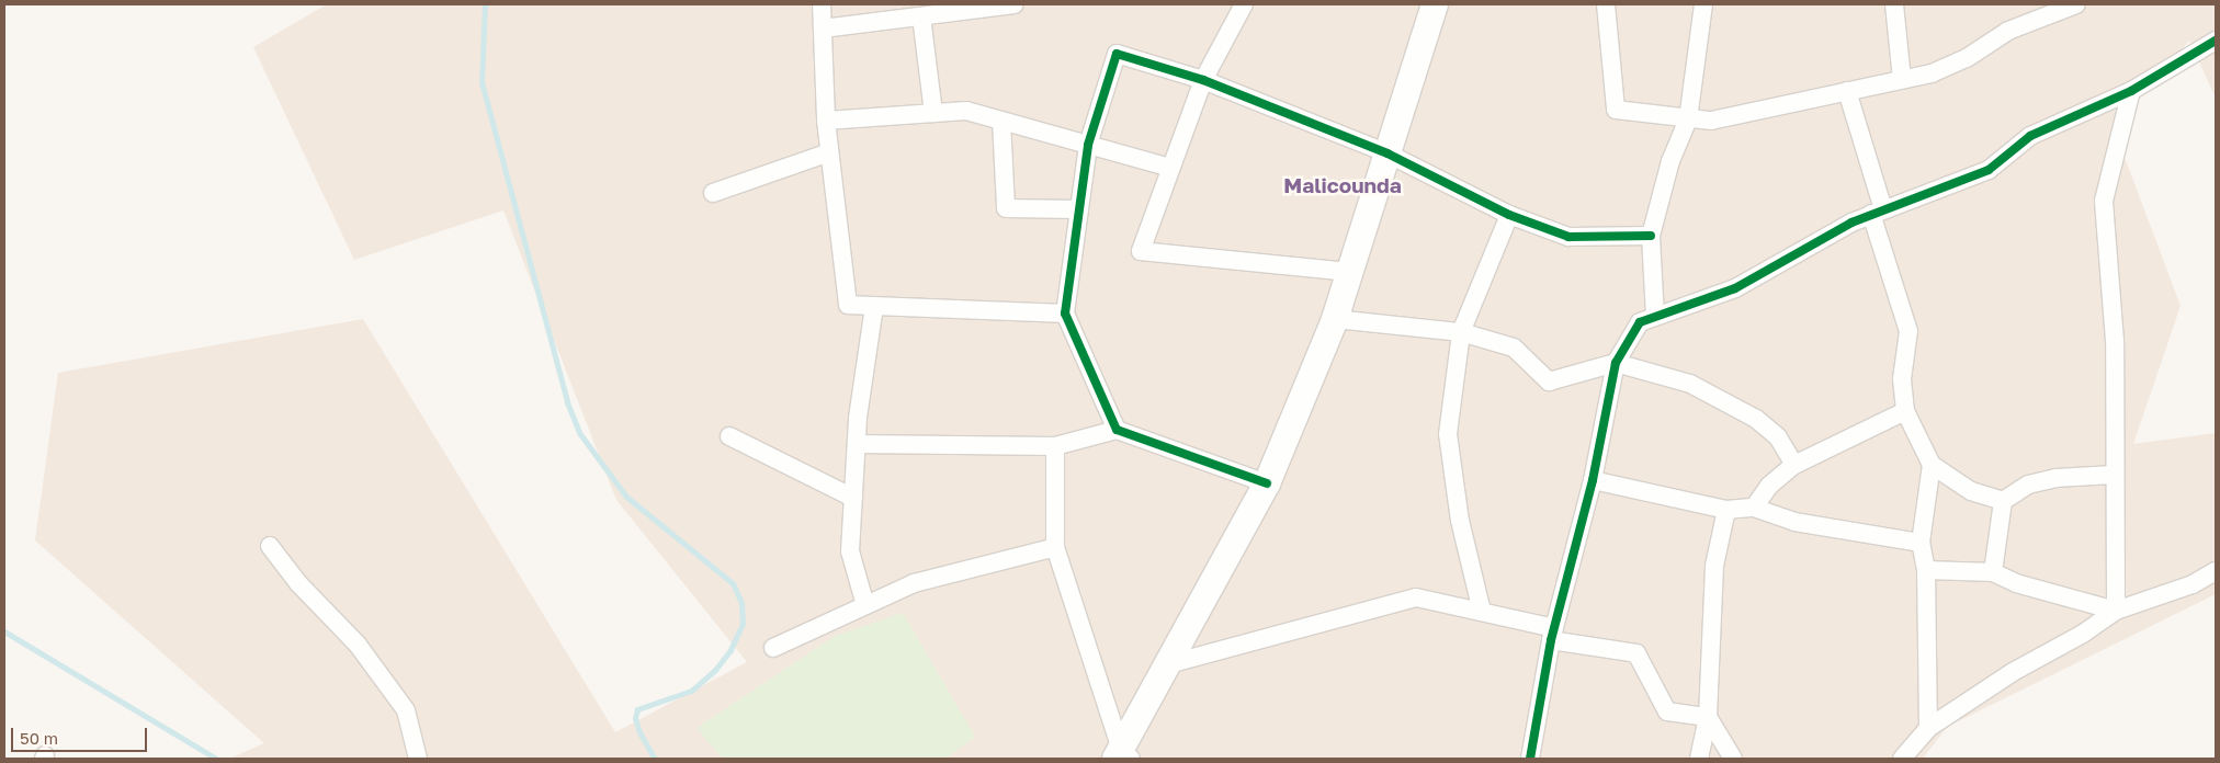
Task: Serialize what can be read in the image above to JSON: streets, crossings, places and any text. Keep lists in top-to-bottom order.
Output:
{
  "districts": ["Malicounda"],
  "scale_bar": "50 m"
}
